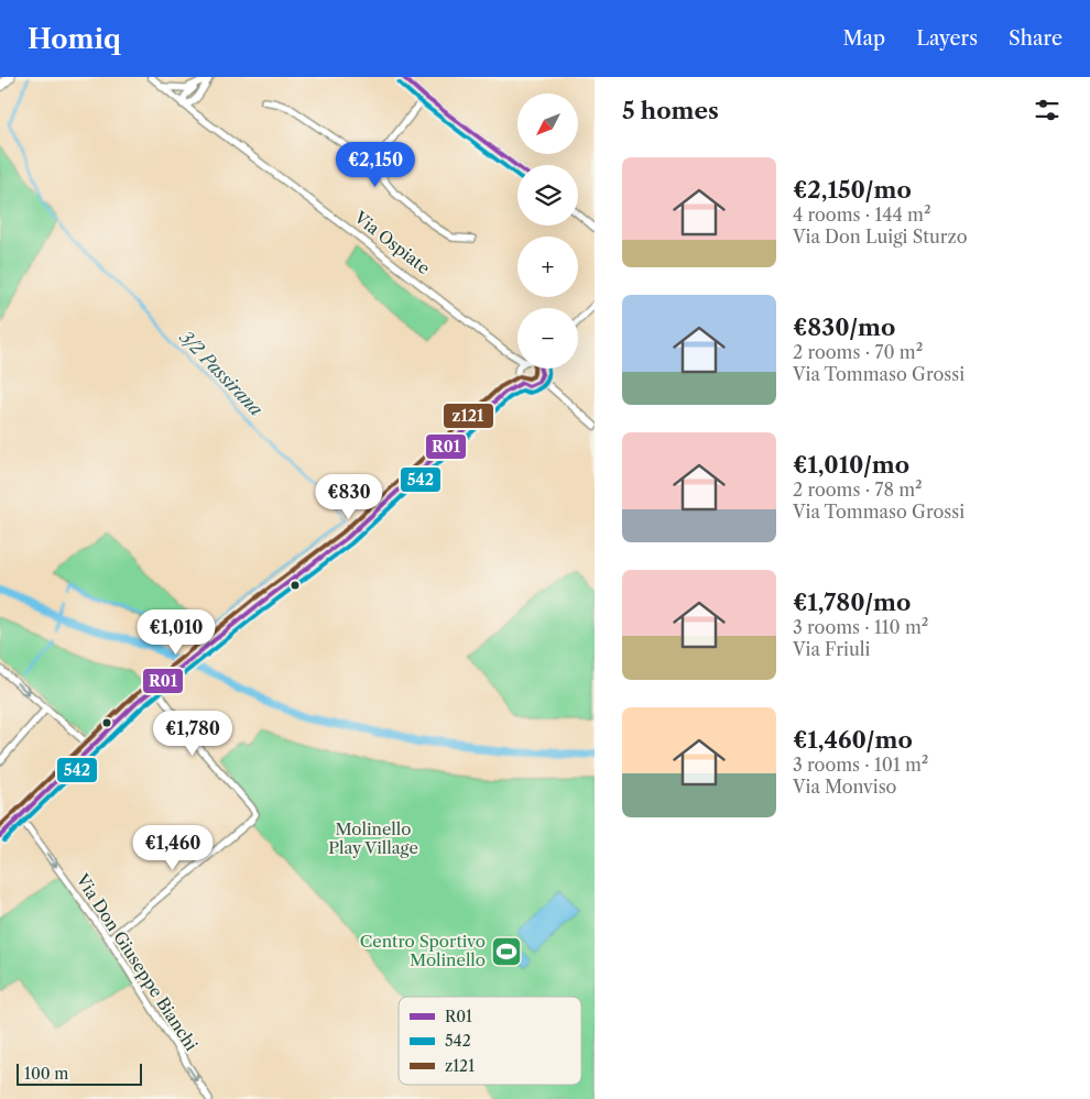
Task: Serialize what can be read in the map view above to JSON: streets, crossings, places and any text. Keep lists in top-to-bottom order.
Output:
{
  "streets": {
    "street": ["Via Ospiate", "Via Don Giuseppe Bianchi"]
  },
  "one_way": ["Via Don Giuseppe Bianchi"],
  "water": ["3/2 Passirana"],
  "parks": ["Molinello Play Village"],
  "places": {
    "sports": ["Centro Sportivo Molinello"]
  },
  "lines": ["transit line R01", "transit line 542", "transit line z121"],
  "legend": ["R01", "542", "z121"],
  "scale_bar": "100 m",
  "north": "bottom left",
  "page": {
    "header": "Homiq",
    "nav": ["Map", "Layers", "Share"],
    "heading": "5 homes",
    "map_buttons": ["+", "−"],
    "price": [
      "€2,150",
      "€830",
      "€1,010",
      "€1,780",
      "€1,460"
    ],
    "list": [
      {
        "name": "€2,150/mo",
        "note": "4 rooms · 144 m² · Via Don Luigi Sturzo"
      },
      {
        "name": "€830/mo",
        "note": "2 rooms · 70 m² · Via Tommaso Grossi"
      },
      {
        "name": "€1,010/mo",
        "note": "2 rooms · 78 m² · Via Tommaso Grossi"
      },
      {
        "name": "€1,780/mo",
        "note": "3 rooms · 110 m² · Via Friuli"
      },
      {
        "name": "€1,460/mo",
        "note": "3 rooms · 101 m² · Via Monviso"
      }
    ],
    "scale": "100 m"
  }
}
